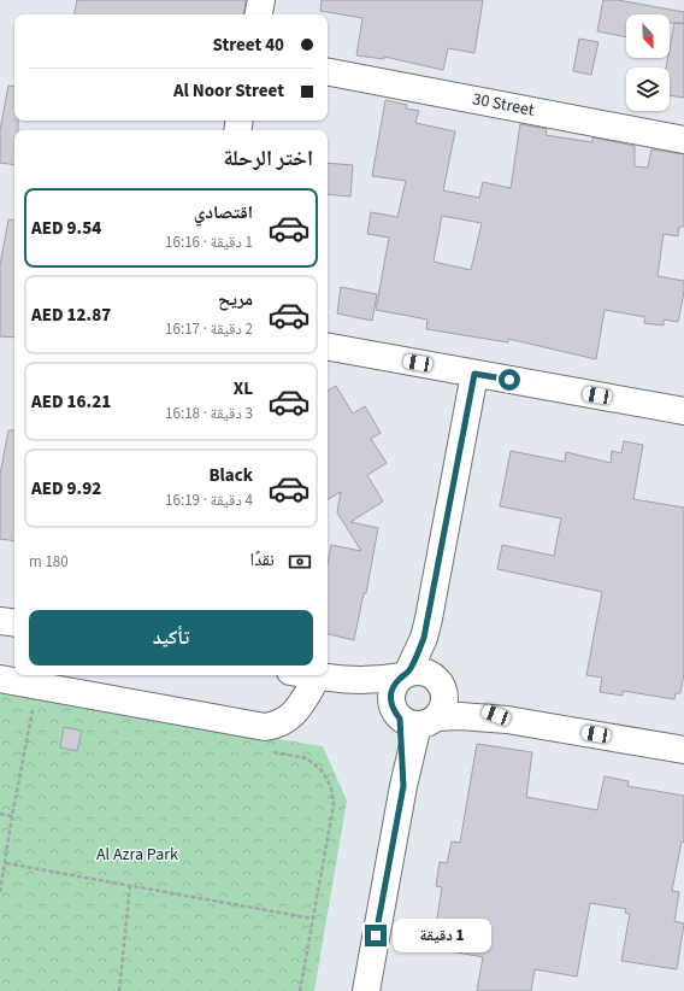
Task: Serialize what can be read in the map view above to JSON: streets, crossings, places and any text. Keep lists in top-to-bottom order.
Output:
{
  "streets": {
    "street": ["30 Street"]
  },
  "parks": ["Al Azra Park"],
  "north": "bottom right",
  "page": {
    "banner": ["40 Street", "Al Noor Street"],
    "heading": "اختر الرحلة",
    "list": [
      {
        "name": "اقتصادي",
        "note": "1 دقيقة · 16:16",
        "value": "AED 9.54"
      },
      {
        "name": "مريح",
        "note": "2 دقيقة · 16:17",
        "value": "AED 12.87"
      },
      {
        "name": "XL",
        "note": "3 دقيقة · 16:18",
        "value": "AED 16.21"
      },
      {
        "name": "Black",
        "note": "4 دقيقة · 16:19",
        "value": "AED 9.92"
      }
    ],
    "pay": ["نقدًا", "180 m"],
    "buttons": "تأكيد",
    "bubble": "1 دقيقة"
  }
}
